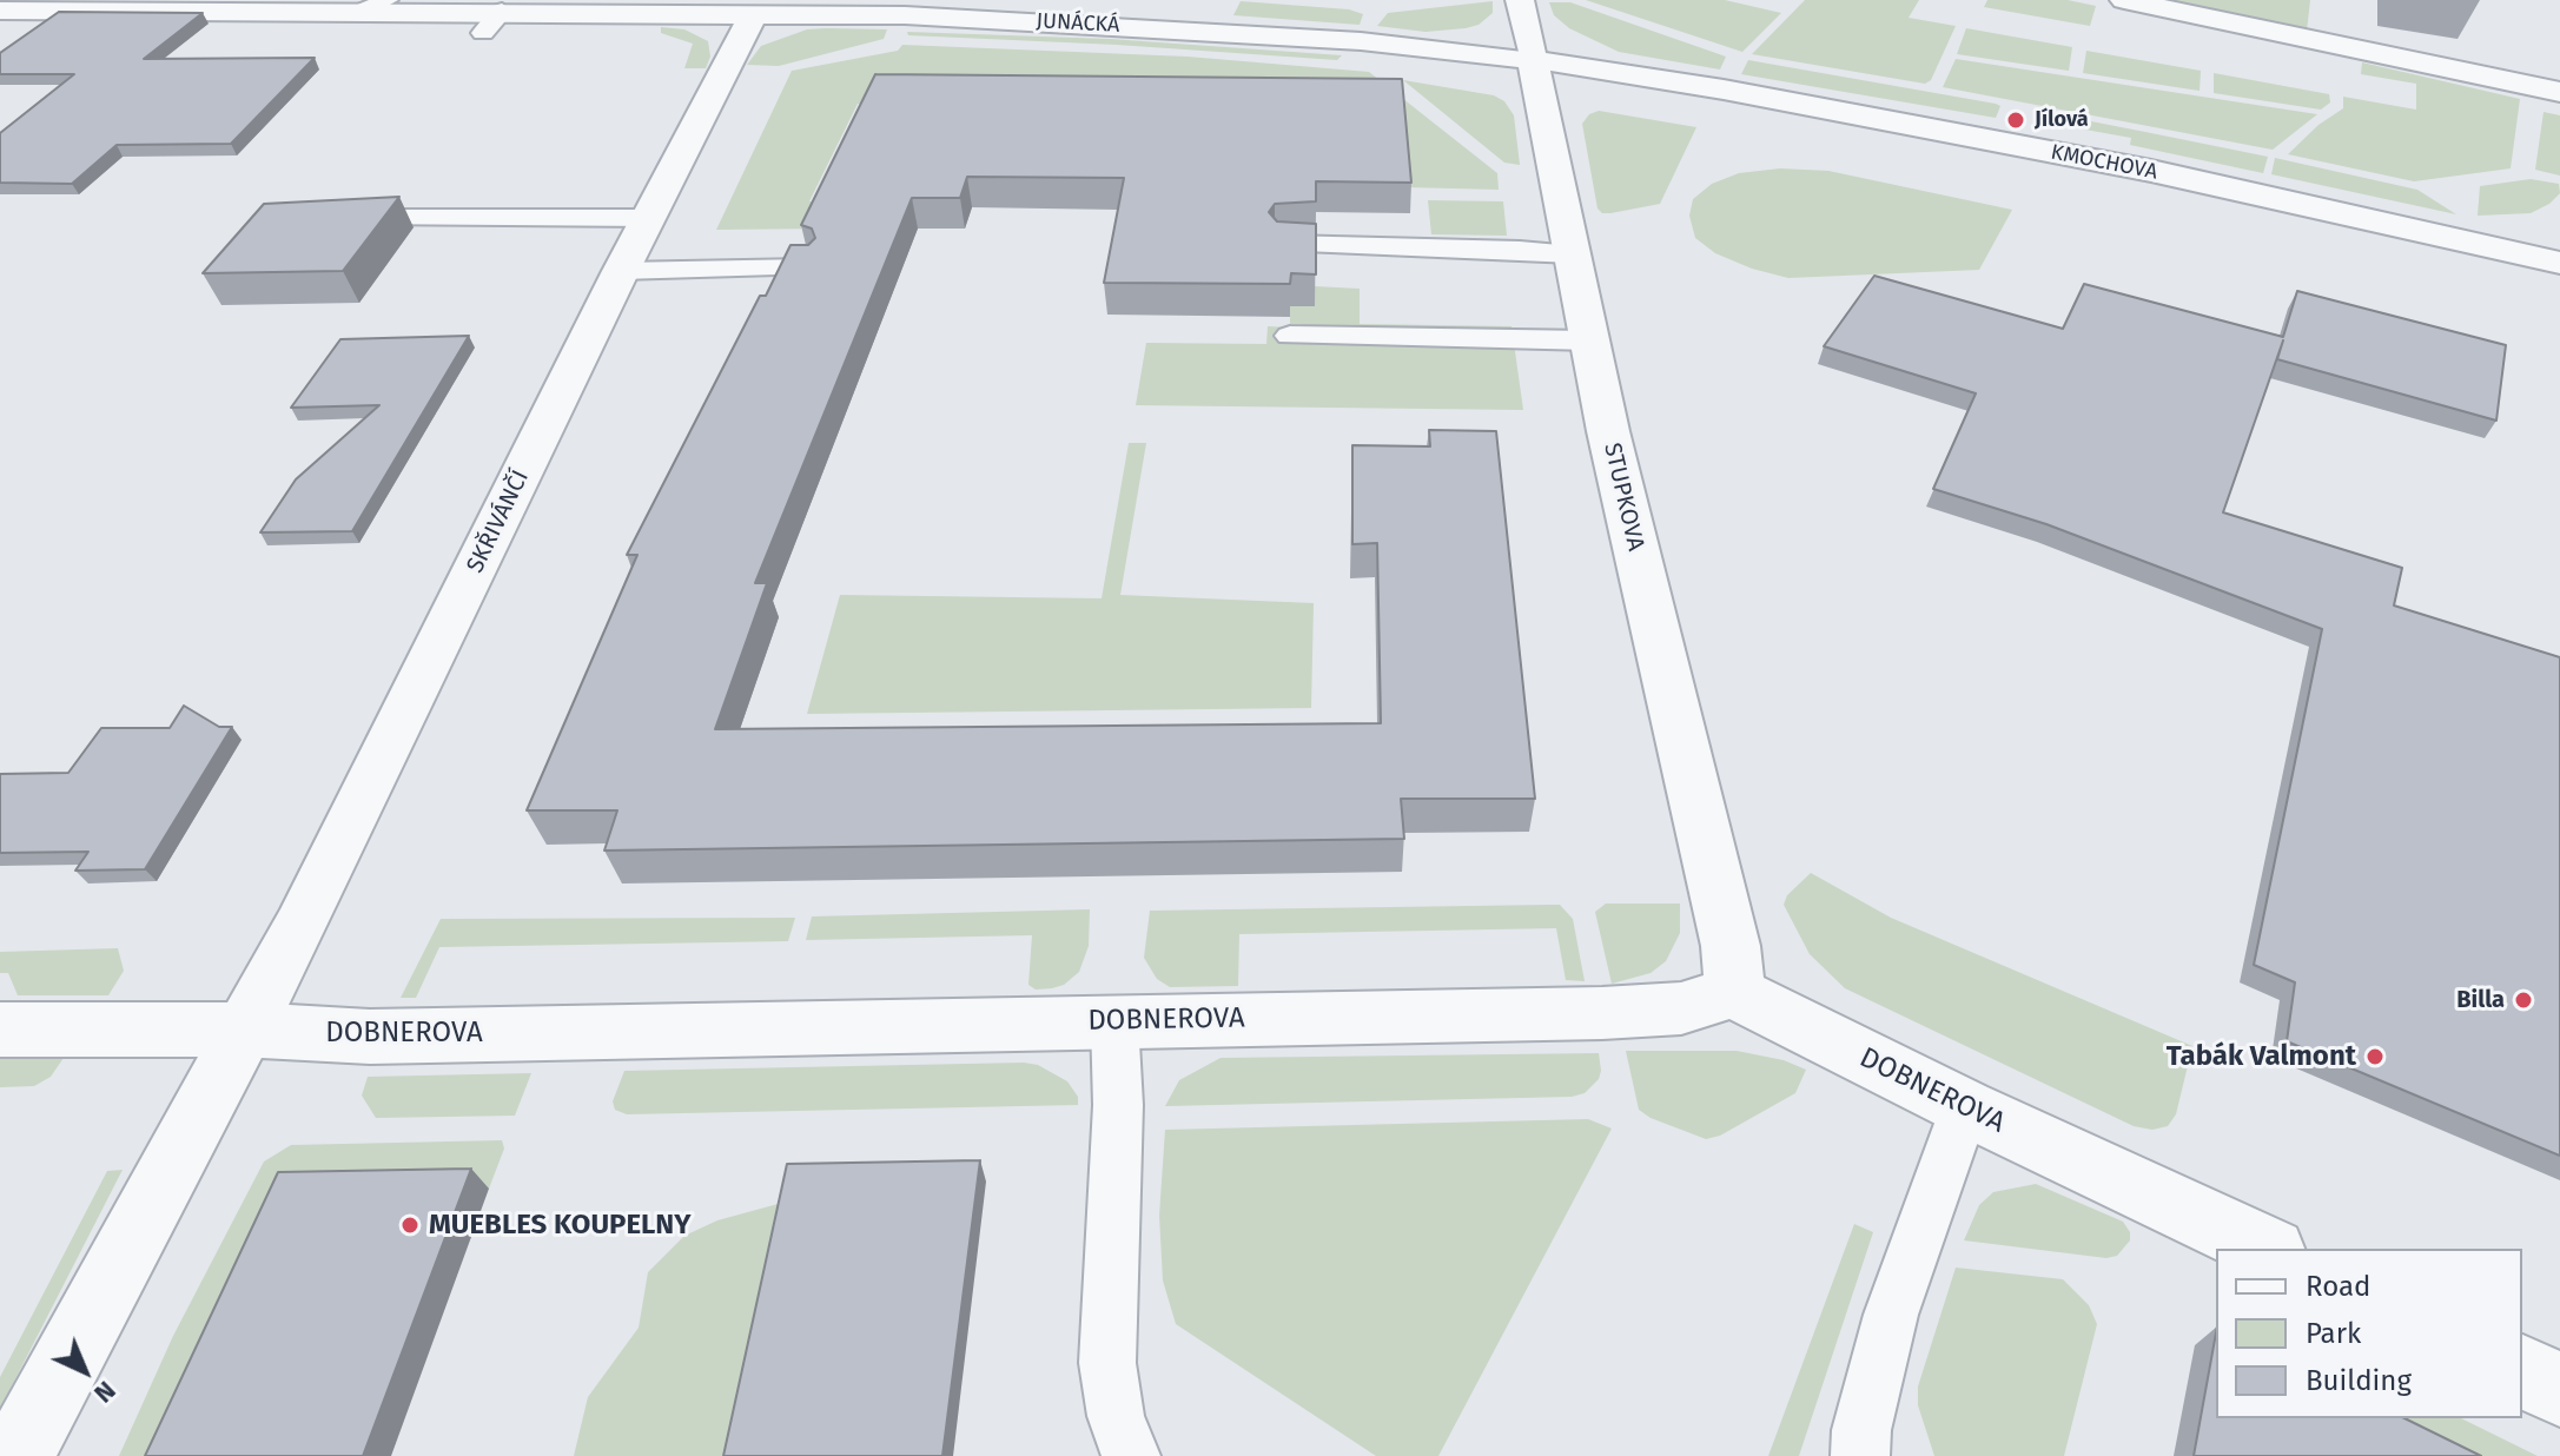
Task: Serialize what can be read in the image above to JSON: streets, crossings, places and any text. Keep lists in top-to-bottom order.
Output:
{
  "streets": {
    "street": [
      "JUNÁCKÁ",
      "KMOCHOVA",
      "STUPKOVA",
      "SKŘIVÁNČÍ",
      "DOBNEROVA"
    ]
  },
  "crossings": [
    ["JUNÁCKÁ", "KMOCHOVA"],
    ["JUNÁCKÁ", "STUPKOVA"],
    ["JUNÁCKÁ", "SKŘIVÁNČÍ"],
    ["KMOCHOVA", "STUPKOVA"],
    ["STUPKOVA", "DOBNEROVA"],
    ["SKŘIVÁNČÍ", "DOBNEROVA"]
  ],
  "places": [
    "Jílová",
    "Billa",
    "Tabák Valmont",
    "MUEBLES KOUPELNY"
  ],
  "legend": ["Road", "Park", "Building"],
  "north": "bottom right"
}
